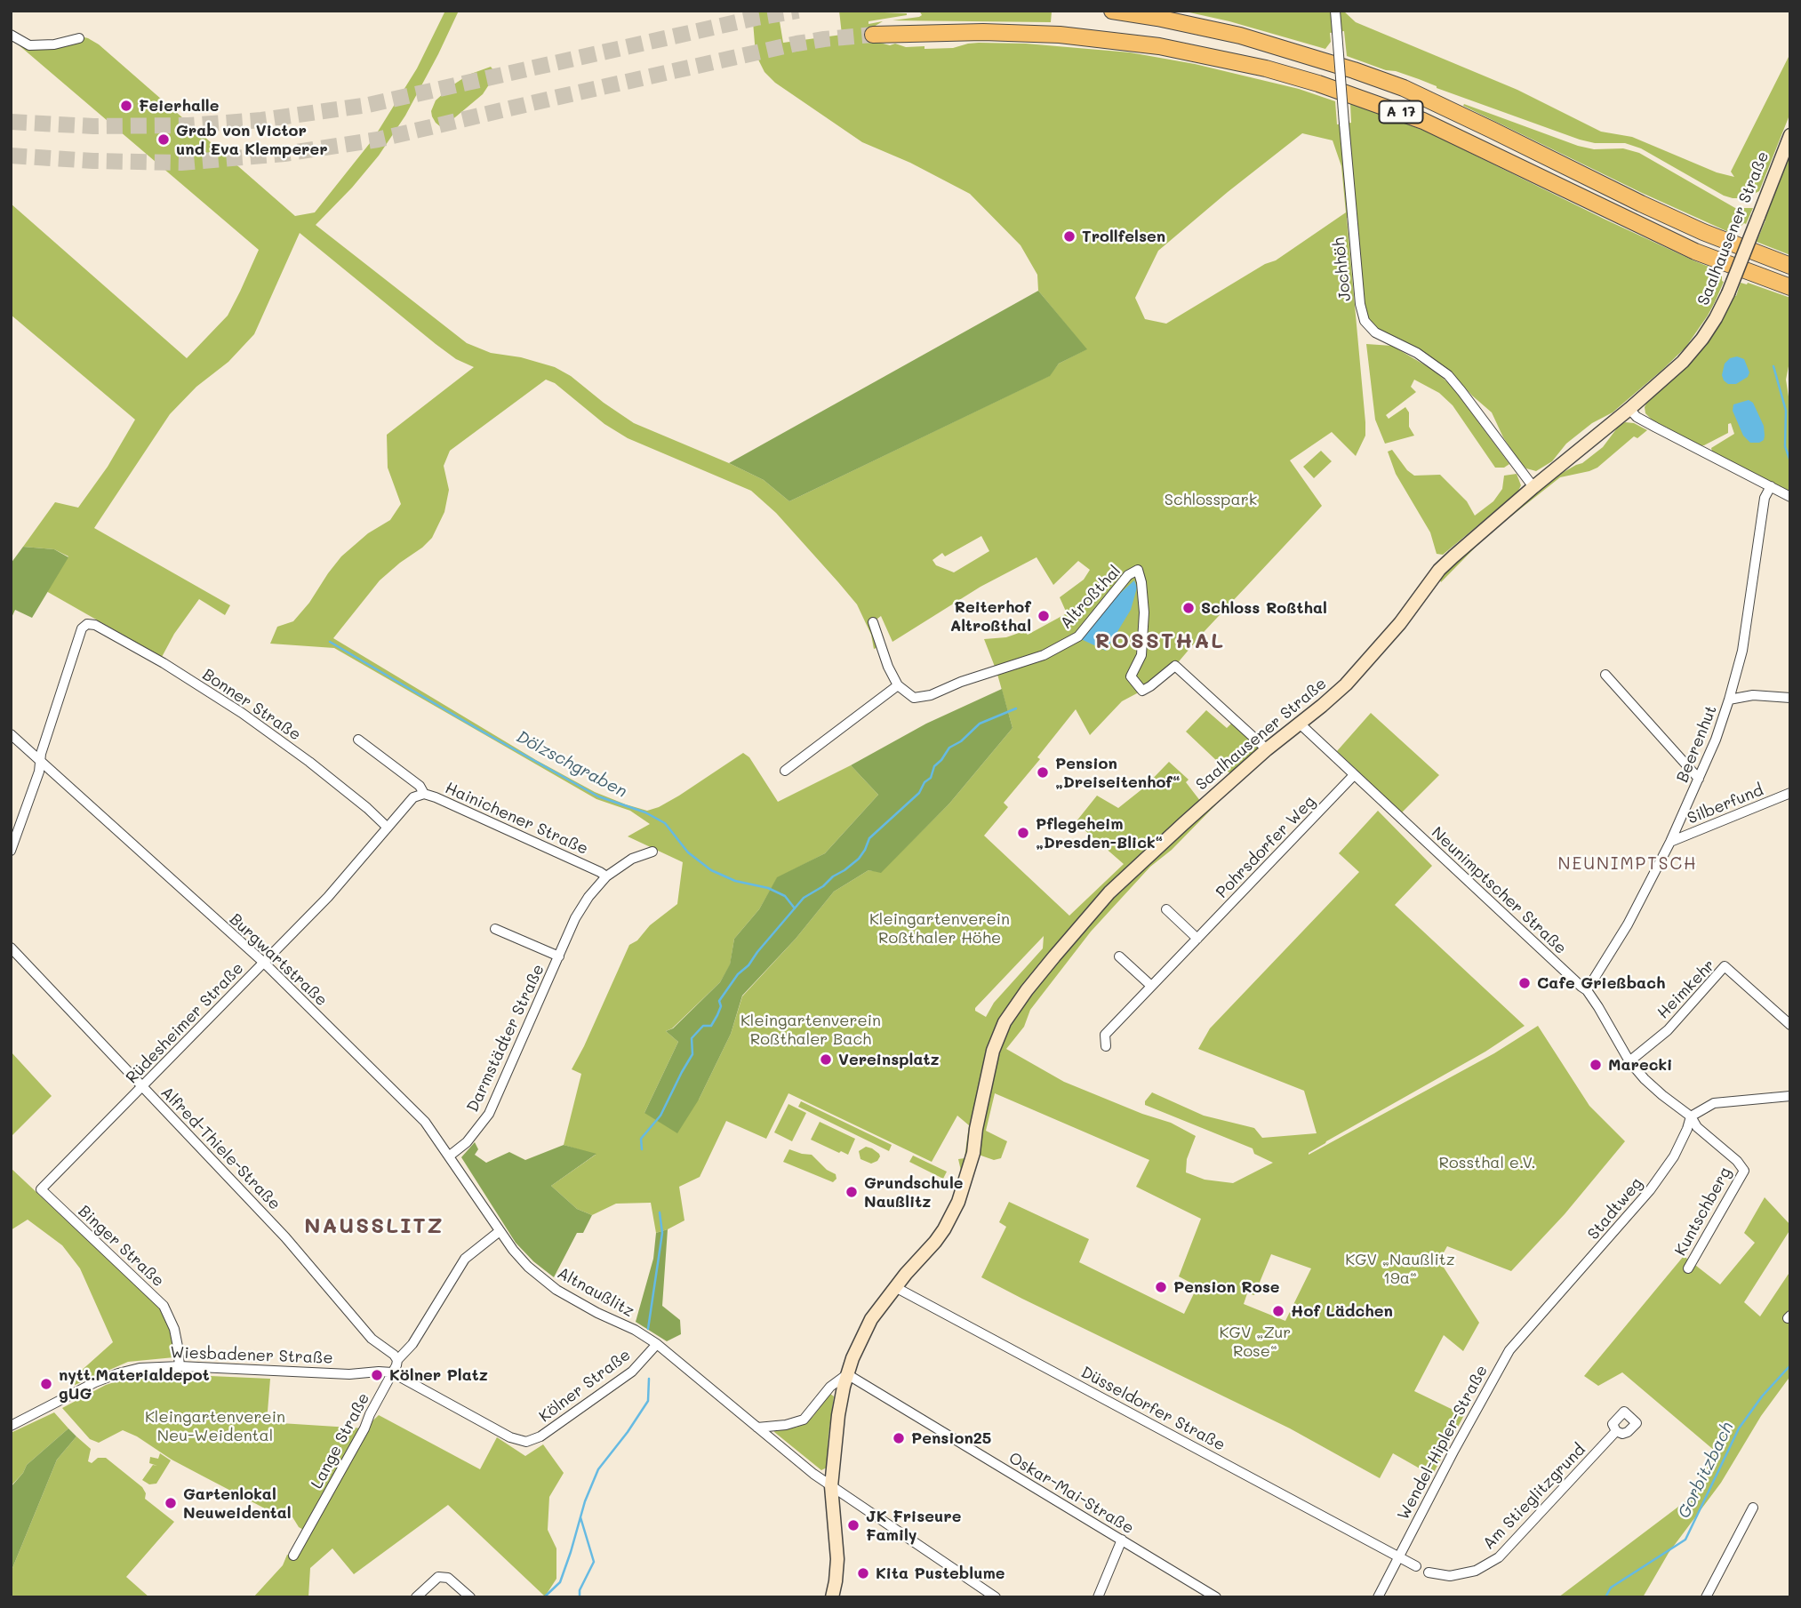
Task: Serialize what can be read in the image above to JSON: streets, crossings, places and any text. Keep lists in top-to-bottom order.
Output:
{
  "streets": {
    "highway": ["A 17"],
    "street": [
      "Saalhausener Straße",
      "Jochhöh",
      "Altroßthal",
      "Bonner Straße",
      "Beerenhut",
      "Silberfund",
      "Hainichener Straße",
      "Pohrsdorfer Weg",
      "Neunimptscher Straße",
      "Burgwartstraße",
      "Heimkehr",
      "Rüdesheimer Straße",
      "Darmstädter Straße",
      "Alfred-Thiele-Straße",
      "Stadtweg",
      "Kuntschberg",
      "Binger Straße",
      "Altnaußlitz",
      "Wiesbadener Straße",
      "Kölner Straße",
      "Düsseldorfer Straße",
      "Lange Straße",
      "Wendel-Hipler-Straße",
      "Oskar-Mai-Straße",
      "Am Stieglitzgrund"
    ]
  },
  "crossings": [
    ["Saalhausener Straße", "Jochhöh"],
    ["Saalhausener Straße", "Altroßthal"],
    ["Saalhausener Straße", "Neunimptscher Straße"],
    ["Saalhausener Straße", "Altnaußlitz"],
    ["Saalhausener Straße", "Düsseldorfer Straße"],
    ["Saalhausener Straße", "Oskar-Mai-Straße"],
    ["Bonner Straße", "Burgwartstraße"],
    ["Bonner Straße", "Rüdesheimer Straße"],
    ["Beerenhut", "Silberfund"],
    ["Beerenhut", "Neunimptscher Straße"],
    ["Hainichener Straße", "Rüdesheimer Straße"],
    ["Hainichener Straße", "Darmstädter Straße"],
    ["Pohrsdorfer Weg", "Neunimptscher Straße"],
    ["Neunimptscher Straße", "Heimkehr"],
    ["Neunimptscher Straße", "Stadtweg"],
    ["Neunimptscher Straße", "Kuntschberg"],
    ["Burgwartstraße", "Rüdesheimer Straße"],
    ["Burgwartstraße", "Darmstädter Straße"],
    ["Burgwartstraße", "Altnaußlitz"],
    ["Rüdesheimer Straße", "Alfred-Thiele-Straße"],
    ["Rüdesheimer Straße", "Binger Straße"],
    ["Stadtweg", "Kuntschberg"],
    ["Stadtweg", "Wendel-Hipler-Straße"],
    ["Binger Straße", "Wiesbadener Straße"],
    ["Altnaußlitz", "Kölner Straße"],
    ["Wiesbadener Straße", "Kölner Straße"],
    ["Wiesbadener Straße", "Lange Straße"],
    ["Kölner Straße", "Lange Straße"],
    ["Düsseldorfer Straße", "Wendel-Hipler-Straße"]
  ],
  "districts": ["ROSSTHAL", "NEUNIMPTSCH", "NAUSSLITZ"],
  "water": ["Dölzschgraben", "Gorbitzbach"],
  "parks": [
    "Schlosspark",
    "Kleingartenverein Roßthaler Höhe",
    "Kleingartenverein Roßthaler Bach",
    "Rossthal e.V.",
    "KGV „Naußlitz 19a“",
    "KGV „Zur Rose“",
    "Kleingartenverein Neu-Weidental"
  ],
  "places": [
    "Feierhalle",
    "Grab von Victor und Eva Klemperer",
    "Trollfelsen",
    "Schloss Roßthal",
    "Reiterhof Altroßthal",
    "Pension „Dreiseitenhof“",
    "Pflegeheim „Dresden-Blick“",
    "Cafe Grießbach",
    "Vereinsplatz",
    "Marecki",
    "Grundschule Naußlitz",
    "Pension Rose",
    "Hof Lädchen",
    "Kölner Platz",
    "nytt.Materialdepot gUG",
    "Pension25",
    "Gartenlokal Neuweidental",
    "JK Friseure Family",
    "Kita Pusteblume"
  ]
}
